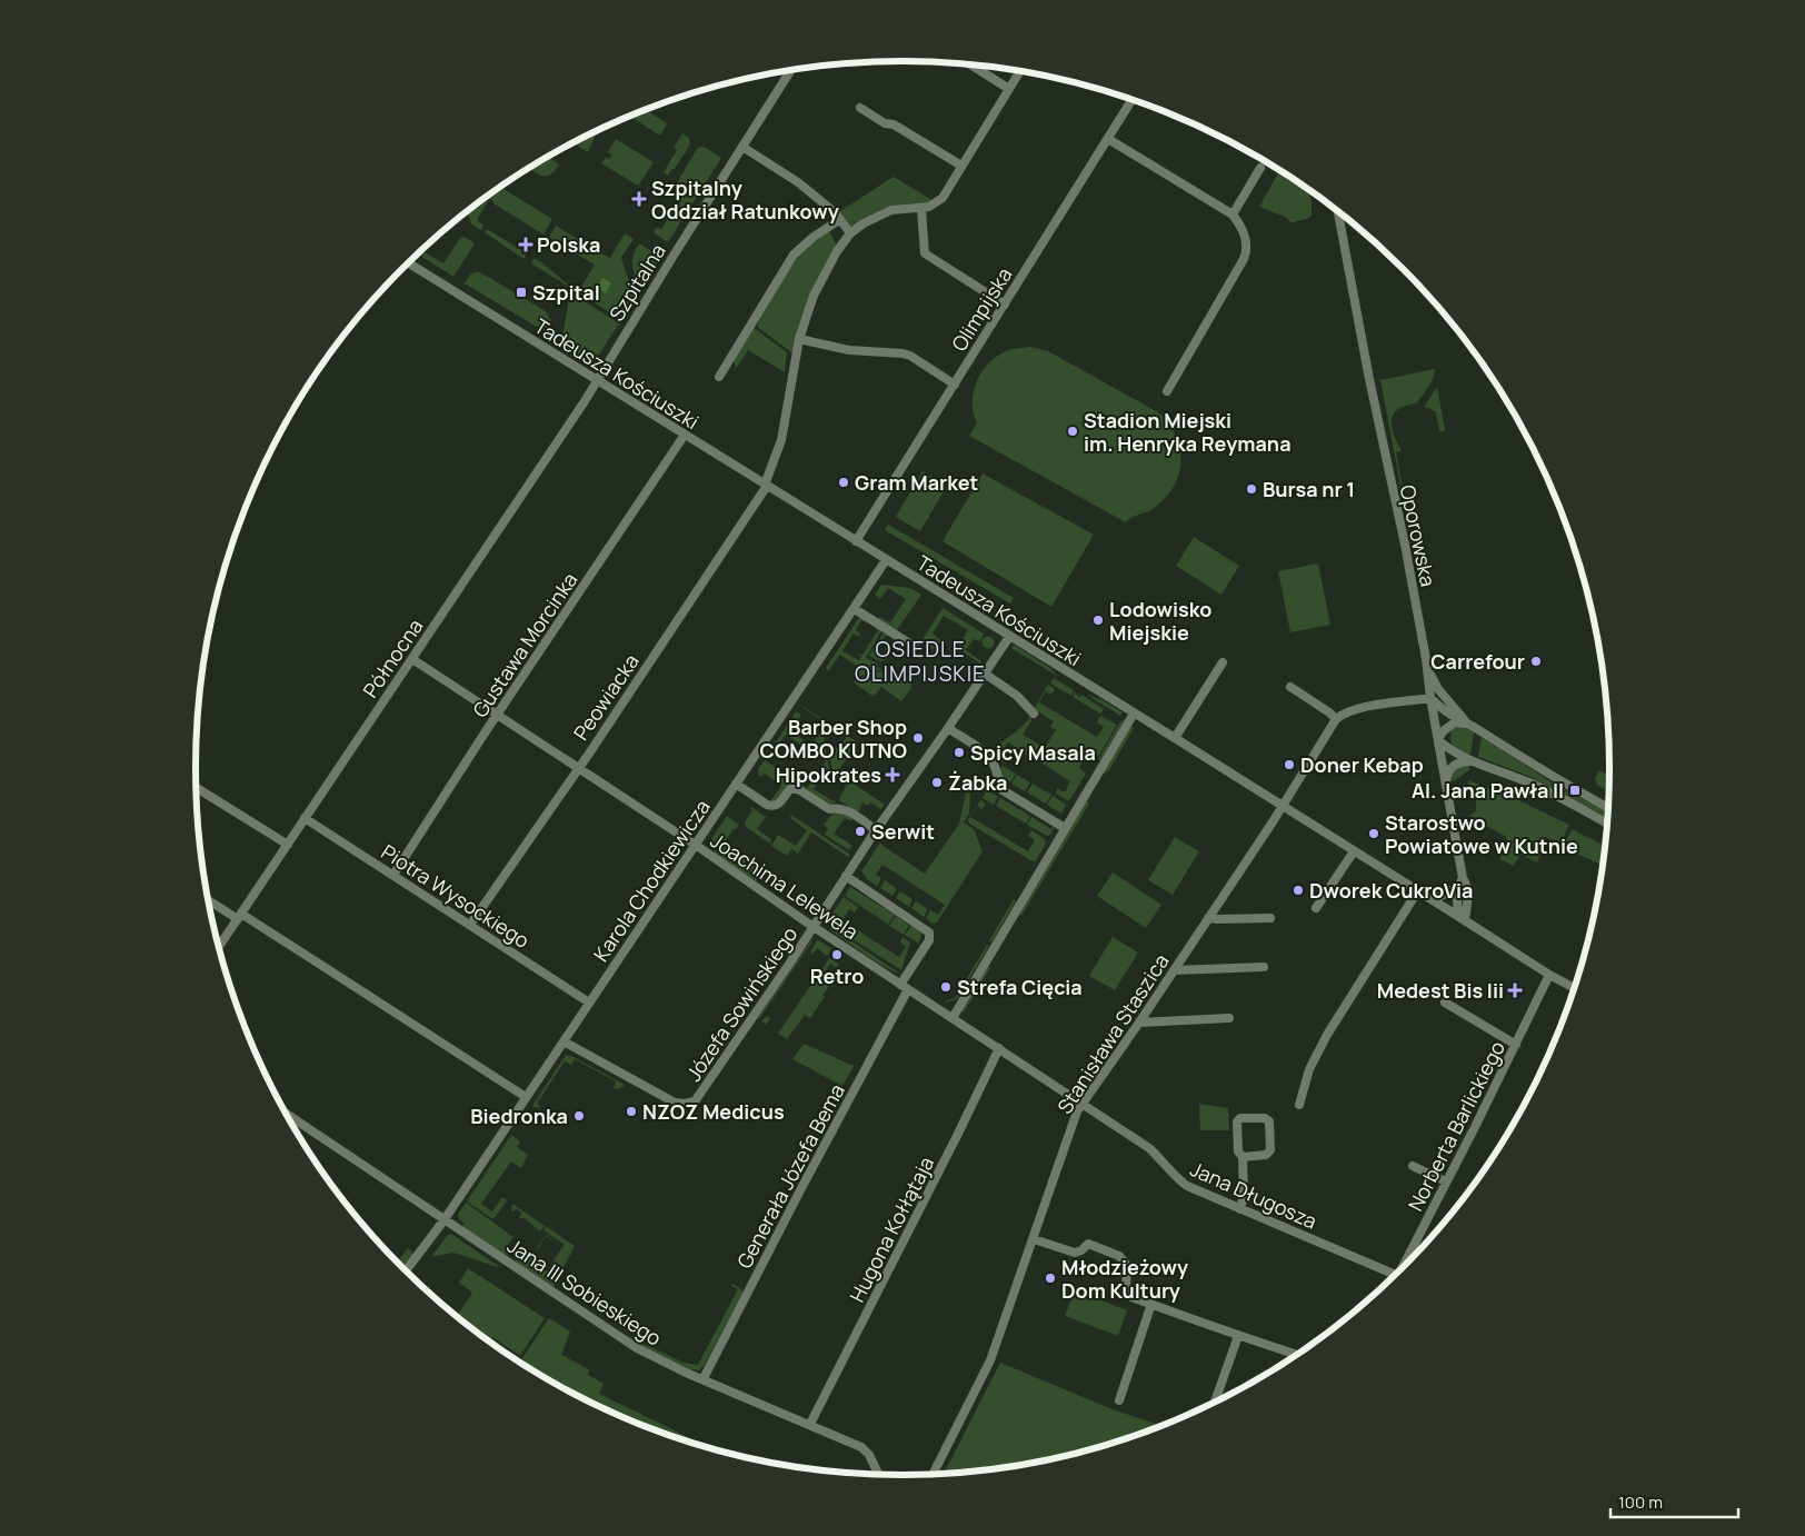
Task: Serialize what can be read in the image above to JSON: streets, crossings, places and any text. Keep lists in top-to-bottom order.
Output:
{
  "streets": {
    "street": [
      "Szpitalna",
      "Olimpijska",
      "Tadeusza Kościuszki",
      "Oporowska",
      "Gustawa Morcinka",
      "Północna",
      "Peowiacka",
      "Karola Chodkiewicza",
      "Joachima Lelewela",
      "Piotra Wysockiego",
      "Józefa Sowińskiego",
      "Stanisława Staszica",
      "Norberta Barlickiego",
      "Generała Józefa Bema",
      "Jana Długosza",
      "Hugona Kołłątaja",
      "Jana III Sobieskiego"
    ]
  },
  "crossings": [
    ["Szpitalna", "Tadeusza Kościuszki"],
    ["Szpitalna", "Północna"],
    ["Olimpijska", "Tadeusza Kościuszki"],
    ["Tadeusza Kościuszki", "Oporowska"],
    ["Tadeusza Kościuszki", "Gustawa Morcinka"],
    ["Tadeusza Kościuszki", "Północna"],
    ["Tadeusza Kościuszki", "Peowiacka"],
    ["Tadeusza Kościuszki", "Karola Chodkiewicza"],
    ["Tadeusza Kościuszki", "Józefa Sowińskiego"],
    ["Tadeusza Kościuszki", "Stanisława Staszica"],
    ["Tadeusza Kościuszki", "Norberta Barlickiego"],
    ["Gustawa Morcinka", "Joachima Lelewela"],
    ["Gustawa Morcinka", "Piotra Wysockiego"],
    ["Północna", "Joachima Lelewela"],
    ["Północna", "Piotra Wysockiego"],
    ["Peowiacka", "Joachima Lelewela"],
    ["Peowiacka", "Piotra Wysockiego"],
    ["Karola Chodkiewicza", "Joachima Lelewela"],
    ["Karola Chodkiewicza", "Piotra Wysockiego"],
    ["Karola Chodkiewicza", "Józefa Sowińskiego"],
    ["Karola Chodkiewicza", "Jana III Sobieskiego"],
    ["Joachima Lelewela", "Józefa Sowińskiego"],
    ["Joachima Lelewela", "Stanisława Staszica"],
    ["Joachima Lelewela", "Generała Józefa Bema"],
    ["Joachima Lelewela", "Jana Długosza"],
    ["Joachima Lelewela", "Hugona Kołłątaja"],
    ["Józefa Sowińskiego", "Generała Józefa Bema"],
    ["Stanisława Staszica", "Jana Długosza"],
    ["Generała Józefa Bema", "Jana III Sobieskiego"],
    ["Hugona Kołłątaja", "Jana III Sobieskiego"]
  ],
  "districts": ["OSIEDLE OLIMPIJSKIE"],
  "places": {
    "health": [
      "Szpitalny Oddział Ratunkowy",
      "Polska",
      "Hipokrates",
      "Medest Bis Iii"
    ],
    "transit": ["Szpital", "Al. Jana Pawła II"],
    "other": [
      "Stadion Miejski im. Henryka Reymana",
      "Gram Market",
      "Bursa nr 1",
      "Lodowisko Miejskie",
      "Carrefour",
      "Barber Shop COMBO KUTNO",
      "Spicy Masala",
      "Doner Kebap",
      "Żabka",
      "Serwit",
      "Starostwo Powiatowe w Kutnie",
      "Dworek CukroVia",
      "Retro",
      "Strefa Cięcia",
      "NZOZ Medicus",
      "Biedronka",
      "Młodzieżowy Dom Kultury"
    ]
  },
  "scale_bar": "100 m"
}
